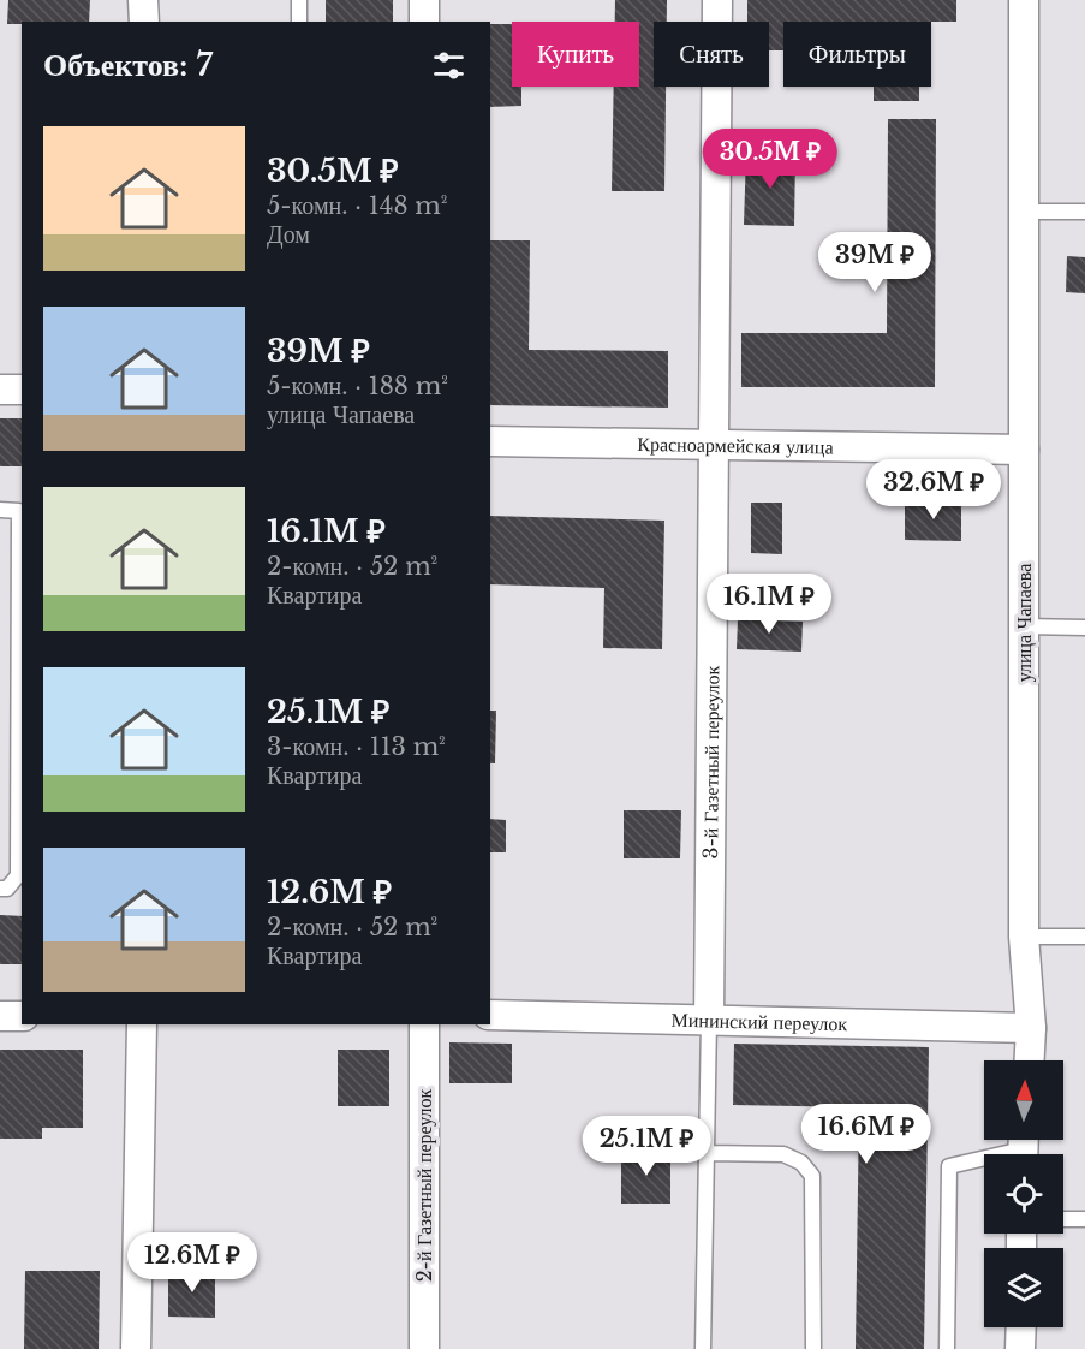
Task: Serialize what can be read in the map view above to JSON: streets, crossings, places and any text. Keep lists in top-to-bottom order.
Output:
{
  "streets": {
    "street": [
      "Красноармейская улица",
      "улица Чапаева",
      "3-й Газетный переулок",
      "Мининский переулок",
      "2-й Газетный переулок"
    ]
  },
  "crossings": [
    ["Красноармейская улица", "улица Чапаева"],
    ["Красноармейская улица", "3-й Газетный переулок"],
    ["улица Чапаева", "Мининский переулок"],
    ["3-й Газетный переулок", "Мининский переулок"]
  ],
  "north": "top",
  "page": {
    "chip": ["Купить", "Снять", "Фильтры"],
    "heading": "Объектов: 7",
    "list": [
      {
        "name": "30.5M ₽",
        "note": "5-комн. · 148 m² · Дом"
      },
      {
        "name": "39M ₽",
        "note": "5-комн. · 188 m² · улица Чапаева"
      },
      {
        "name": "16.1M ₽",
        "note": "2-комн. · 52 m² · Квартира"
      },
      {
        "name": "25.1M ₽",
        "note": "3-комн. · 113 m² · Квартира"
      },
      {
        "name": "12.6M ₽",
        "note": "2-комн. · 52 m² · Квартира"
      }
    ],
    "price": [
      "30.5M ₽",
      "39M ₽",
      "32.6M ₽",
      "16.1M ₽",
      "16.6M ₽",
      "25.1M ₽",
      "12.6M ₽"
    ]
  }
}
